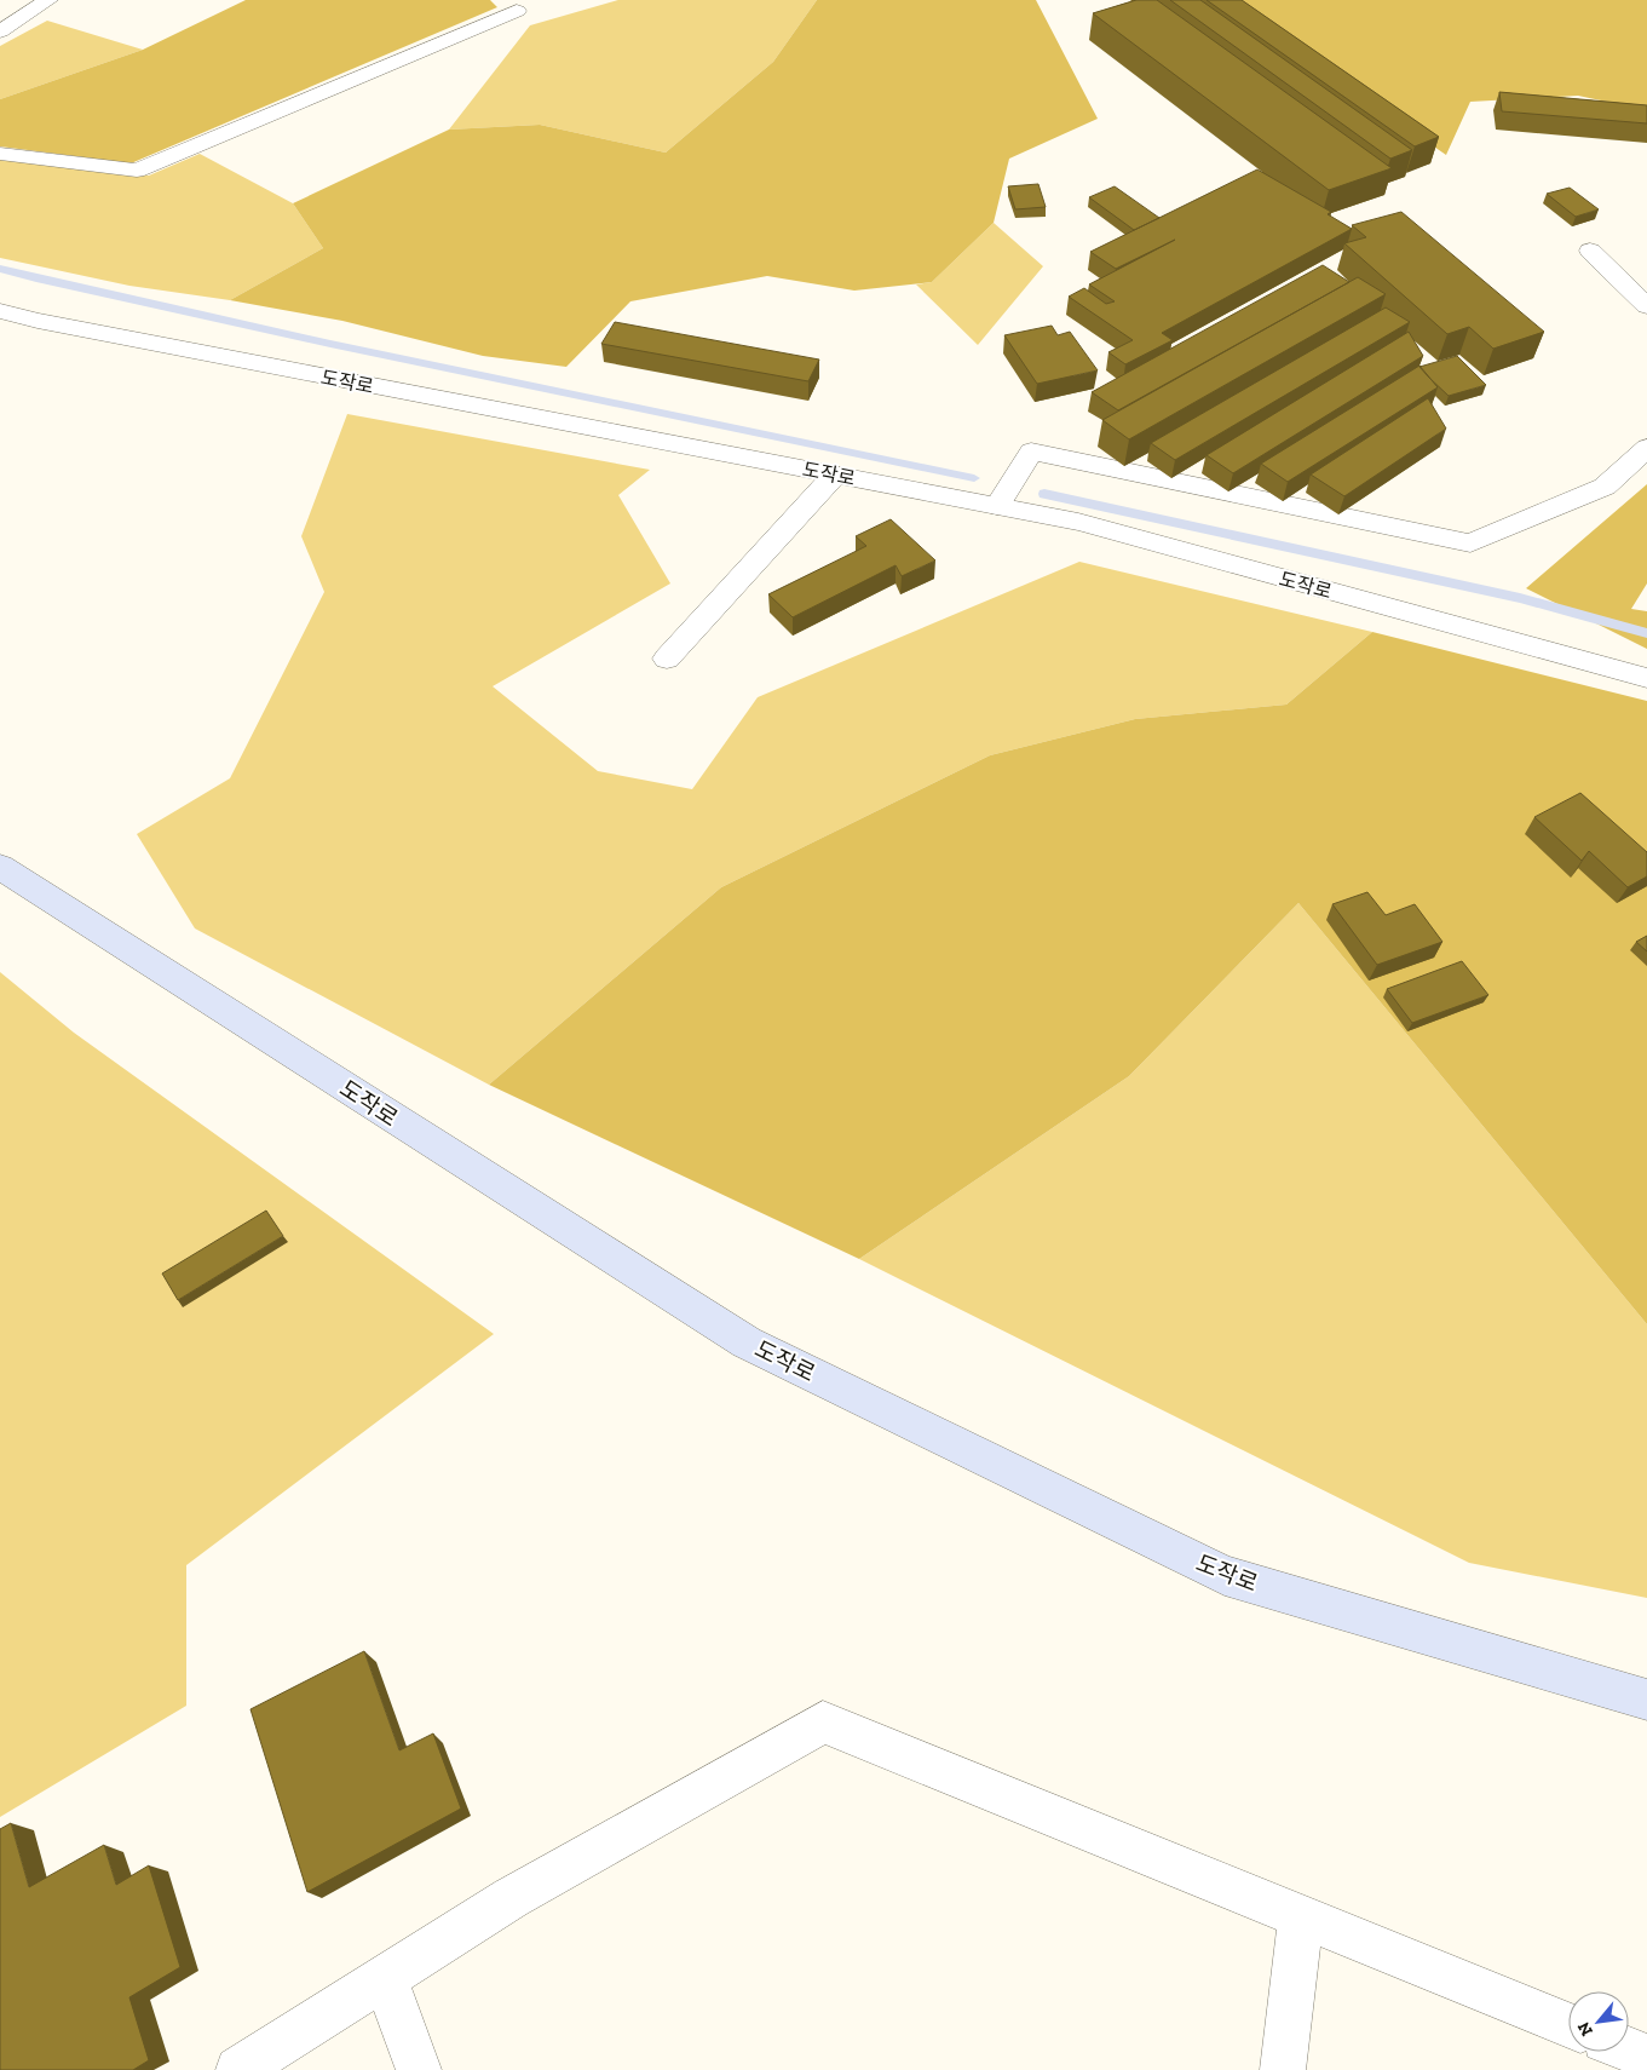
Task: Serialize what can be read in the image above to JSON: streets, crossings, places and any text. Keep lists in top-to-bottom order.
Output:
{
  "streets": {
    "street": ["도작로"]
  },
  "north": "bottom left"
}
